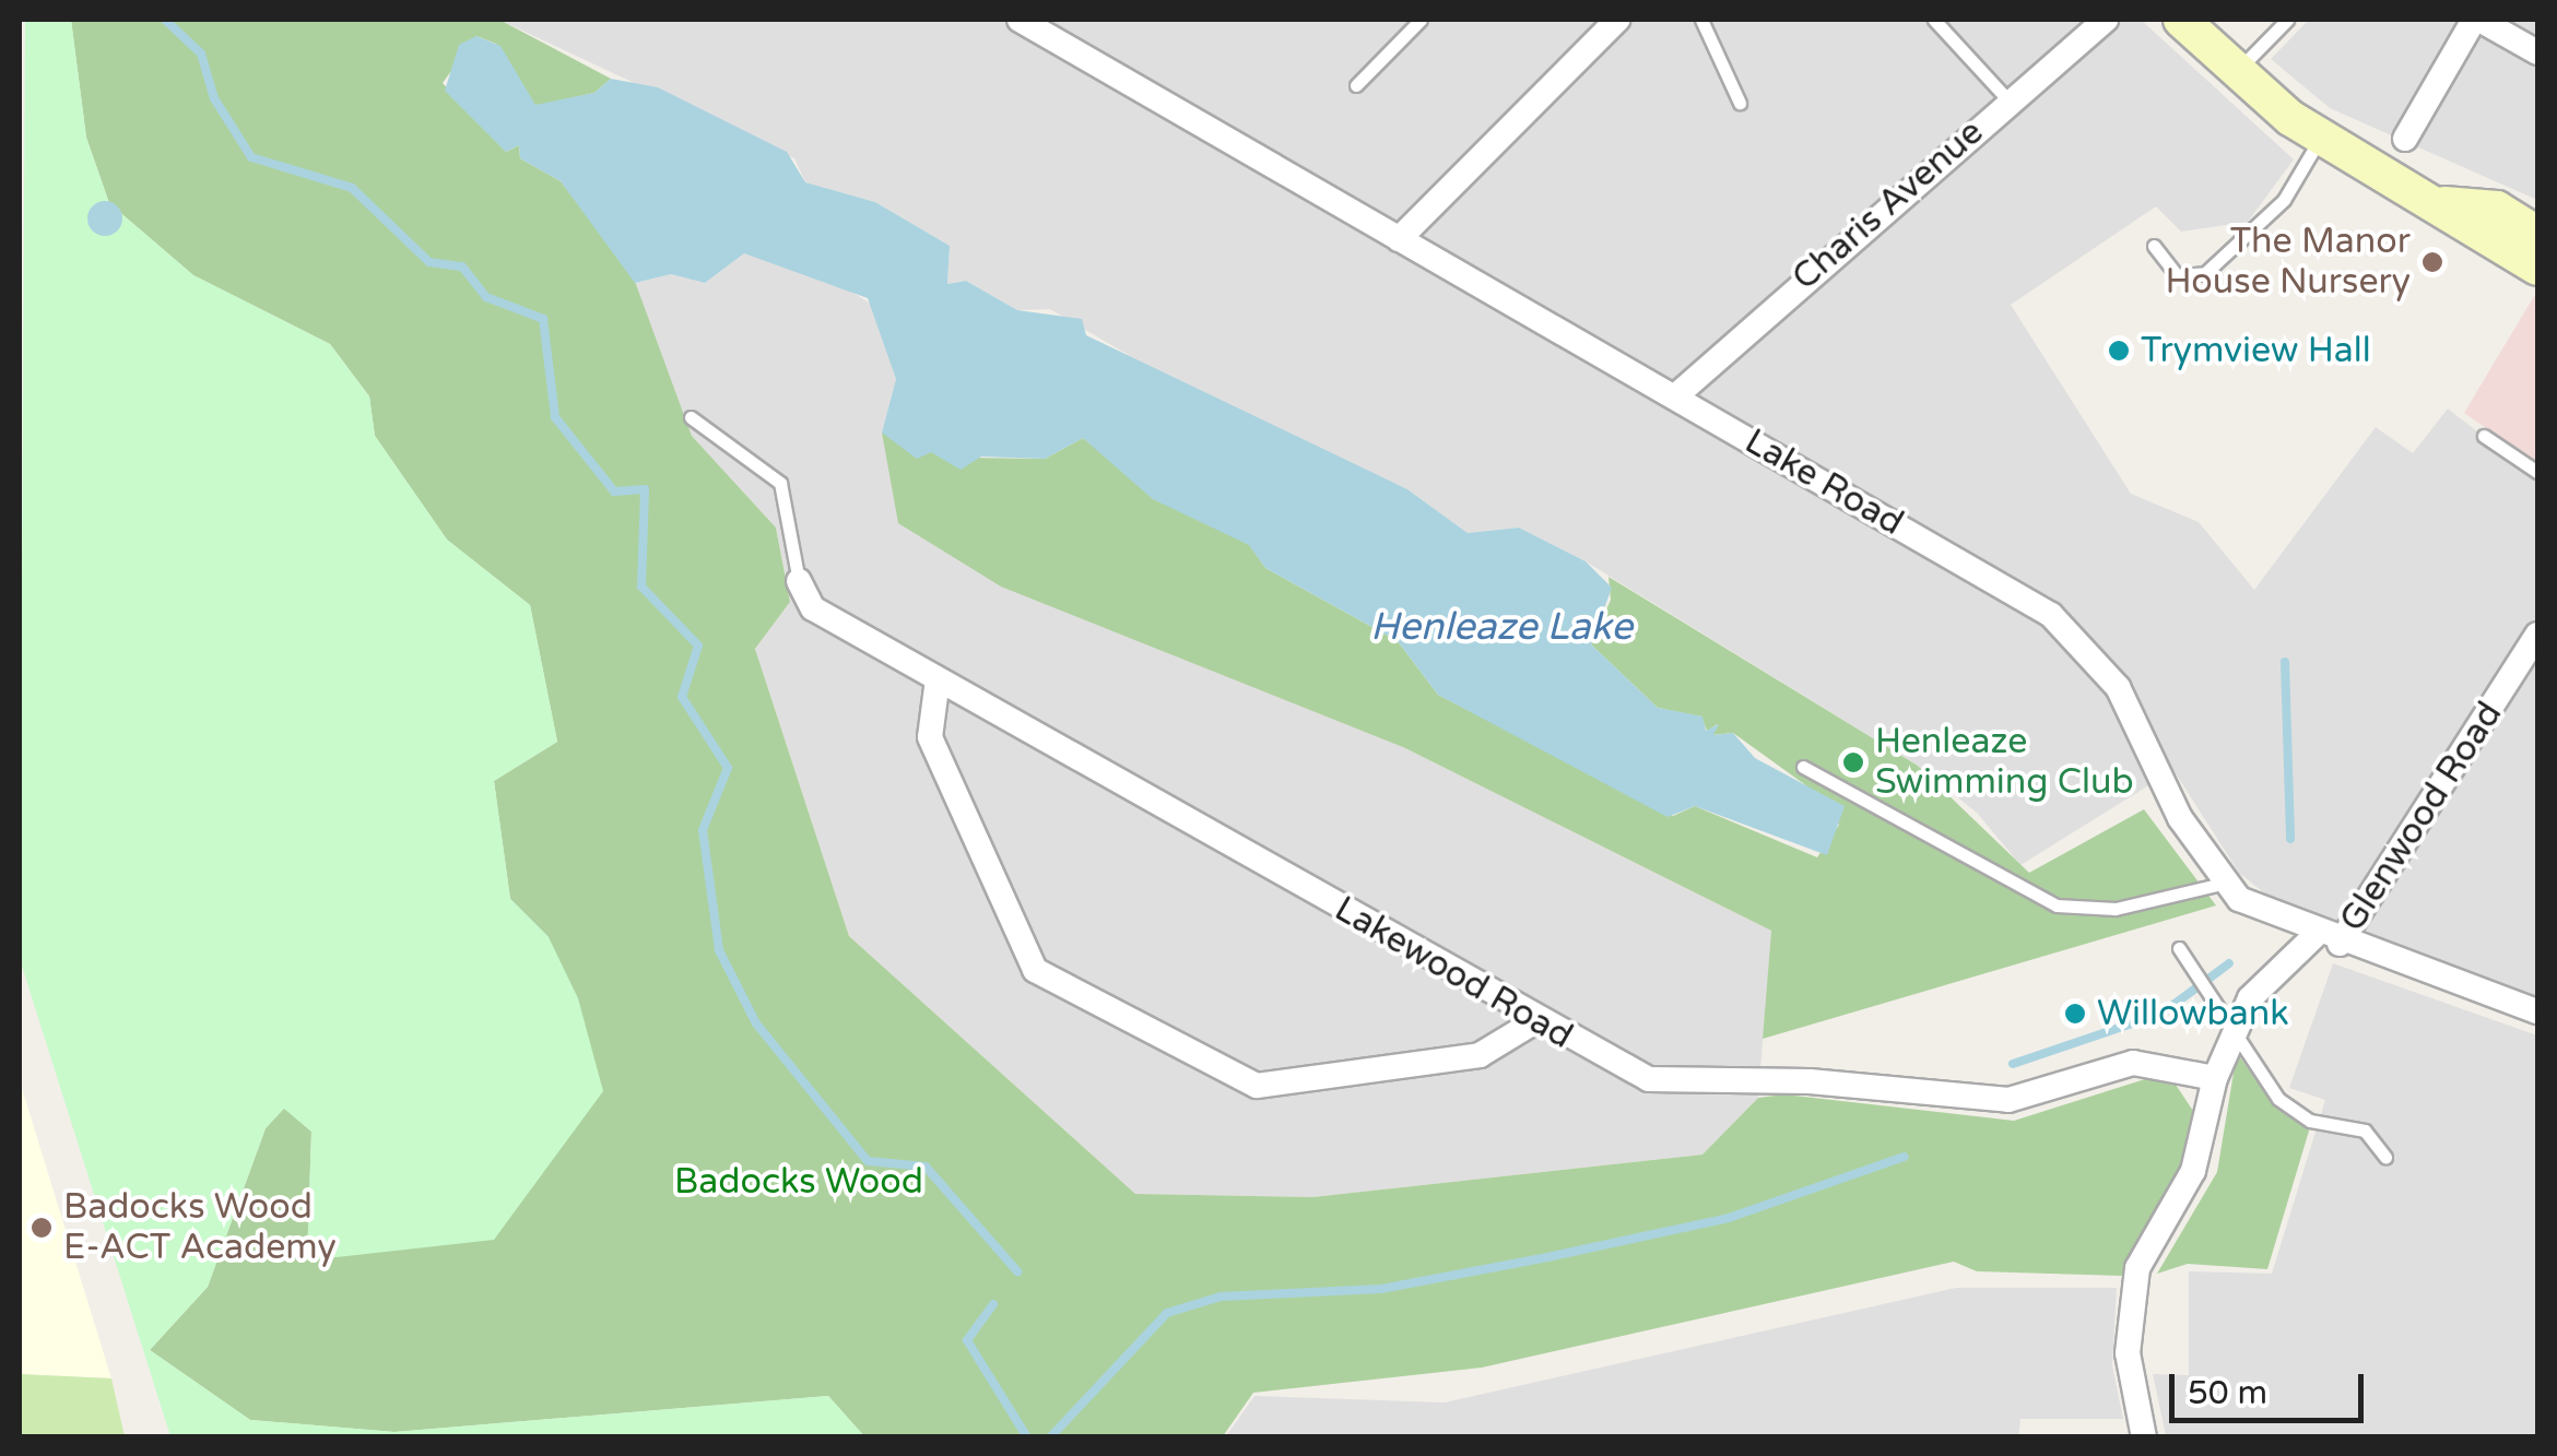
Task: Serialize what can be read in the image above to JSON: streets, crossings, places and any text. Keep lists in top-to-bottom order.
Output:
{
  "streets": {
    "street": [
      "Charis Avenue",
      "Lake Road",
      "Glenwood Road",
      "Lakewood Road"
    ]
  },
  "crossings": [
    ["Charis Avenue", "Lake Road"]
  ],
  "water": ["Henleaze Lake"],
  "parks": ["Badocks Wood"],
  "places": [
    "The Manor House Nursery",
    "Trymview Hall",
    "Henleaze Swimming Club",
    "Willowbank",
    "Badocks Wood E-ACT Academy"
  ],
  "scale_bar": "50 m"
}
